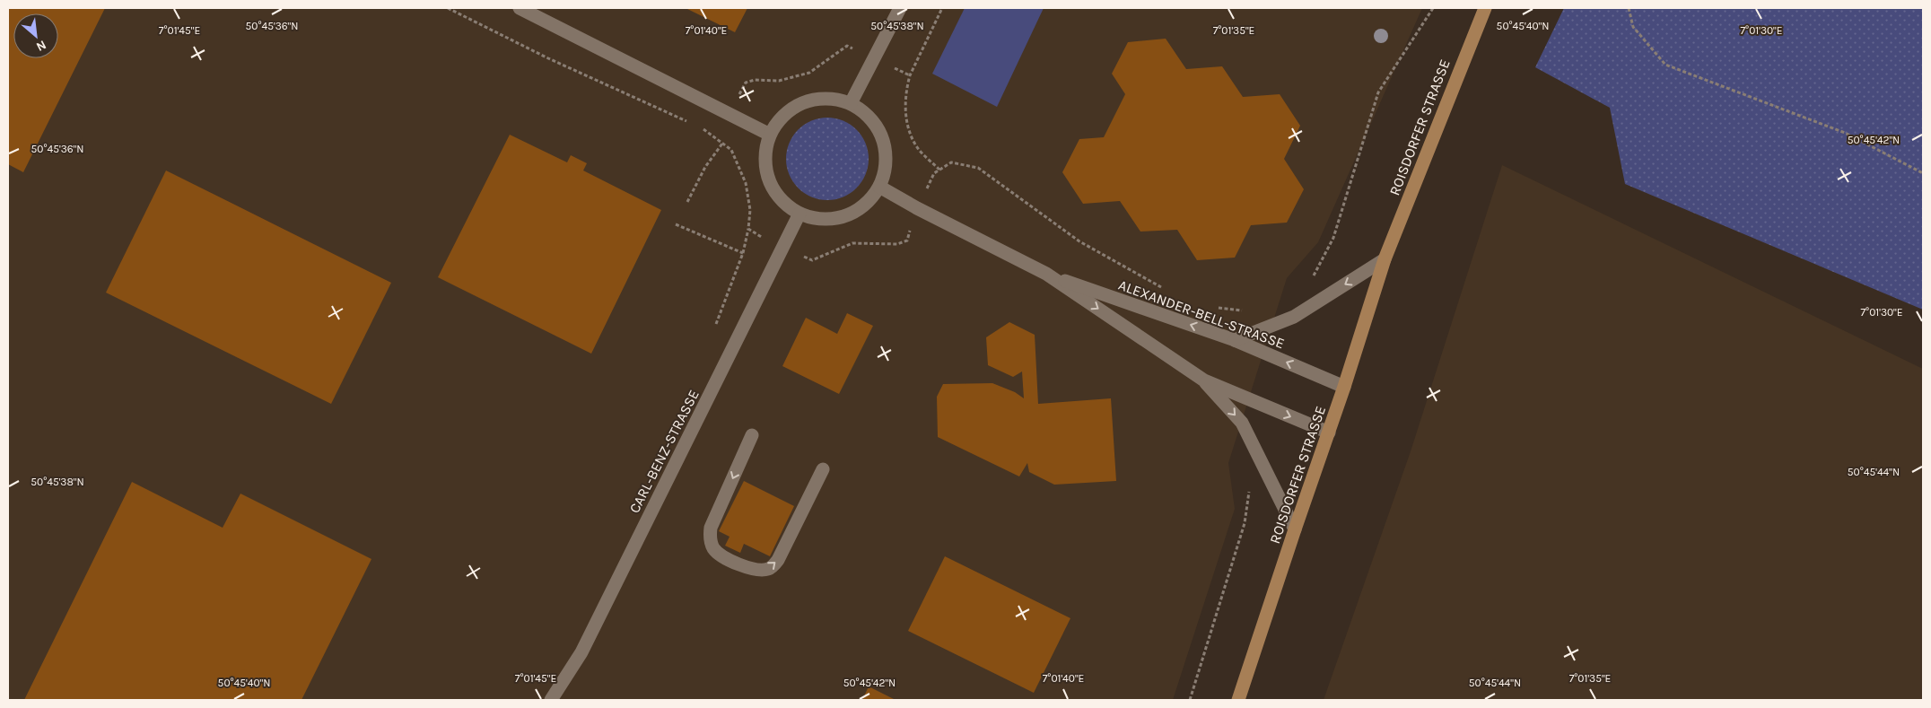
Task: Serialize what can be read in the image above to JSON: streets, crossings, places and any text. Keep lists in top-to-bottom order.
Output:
{
  "streets": {
    "main road": ["ROISDORFER STRASSE"],
    "street": ["ALEXANDER-BELL-STRASSE", "CARL-BENZ-STRASSE"]
  },
  "crossings": [
    ["ROISDORFER STRASSE", "ALEXANDER-BELL-STRASSE"],
    ["ALEXANDER-BELL-STRASSE", "CARL-BENZ-STRASSE"]
  ],
  "north": "bottom right",
  "coordinates": [
    "50°45'36\"N",
    "50°45'40\"N",
    "50°45'38\"N",
    "7°01'45\"E",
    "7°01'40\"E",
    "7°01'35\"E",
    "7°01'30\"E",
    "50°45'42\"N",
    "50°45'44\"N"
  ]
}
